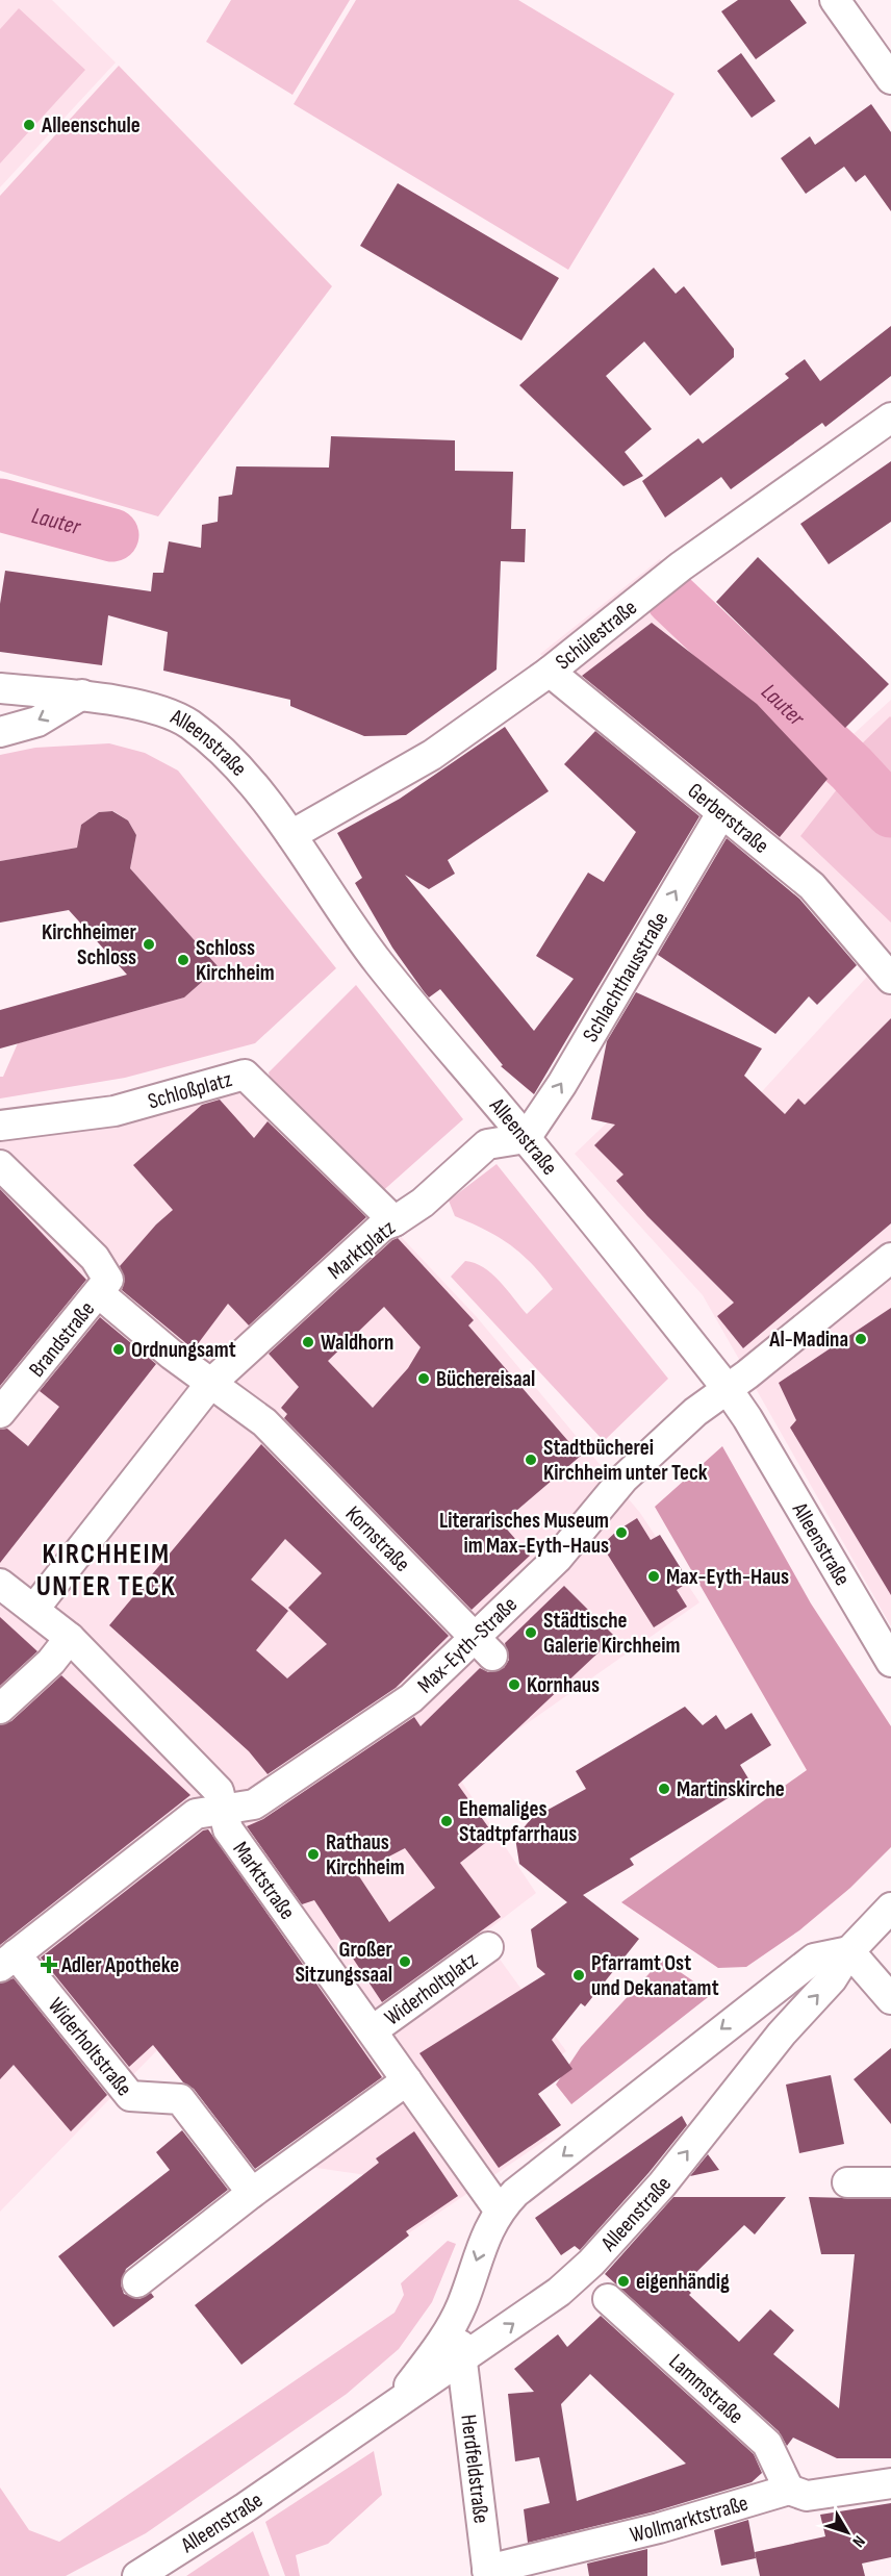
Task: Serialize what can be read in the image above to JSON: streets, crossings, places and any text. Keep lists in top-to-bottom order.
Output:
{
  "streets": {
    "street": [
      "Schülestraße",
      "Alleenstraße",
      "Gerberstraße",
      "Schlachthausstraße",
      "Schloßplatz",
      "Marktplatz",
      "Brandstraße",
      "Kornstraße",
      "Max-Eyth-Straße",
      "Marktstraße",
      "Widerholtplatz",
      "Widerholtstraße",
      "Lammstraße",
      "Herdfeldstraße",
      "Wollmarktstraße"
    ]
  },
  "crossings": [
    ["Schülestraße", "Alleenstraße"],
    ["Schülestraße", "Gerberstraße"],
    ["Alleenstraße", "Schlachthausstraße"],
    ["Alleenstraße", "Marktplatz"],
    ["Alleenstraße", "Max-Eyth-Straße"],
    ["Alleenstraße", "Marktstraße"],
    ["Alleenstraße", "Herdfeldstraße"],
    ["Gerberstraße", "Schlachthausstraße"],
    ["Schlachthausstraße", "Marktplatz"],
    ["Schloßplatz", "Marktplatz"],
    ["Marktplatz", "Kornstraße"],
    ["Marktplatz", "Marktstraße"],
    ["Kornstraße", "Max-Eyth-Straße"],
    ["Max-Eyth-Straße", "Marktstraße"],
    ["Max-Eyth-Straße", "Widerholtstraße"],
    ["Marktstraße", "Widerholtplatz"],
    ["Lammstraße", "Wollmarktstraße"],
    ["Herdfeldstraße", "Wollmarktstraße"]
  ],
  "one_way": ["Schlachthausstraße"],
  "districts": ["KIRCHHEIM UNTER TECK"],
  "water": ["Lauter"],
  "places": {
    "other": [
      "Alleenschule",
      "Kirchheimer Schloss",
      "Schloss Kirchheim",
      "Al-Madina",
      "Waldhorn",
      "Ordnungsamt",
      "Büchereisaal",
      "Stadtbücherei Kirchheim unter Teck",
      "Literarisches Museum im Max-Eyth-Haus",
      "Max-Eyth-Haus",
      "Städtische Galerie Kirchheim",
      "Kornhaus",
      "Martinskirche",
      "Ehemaliges Stadtpfarrhaus",
      "Rathaus Kirchheim",
      "Großer Sitzungssaal",
      "Pfarramt Ost und Dekanatamt",
      "eigenhändig"
    ],
    "health": ["Adler Apotheke"]
  },
  "north": "bottom right"
}
